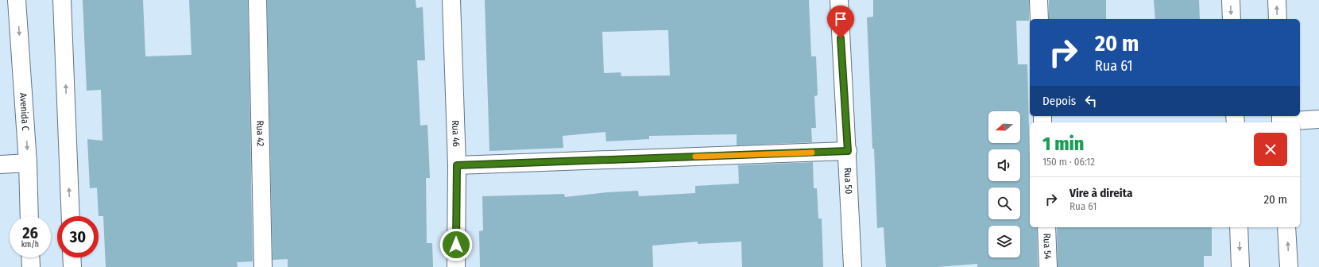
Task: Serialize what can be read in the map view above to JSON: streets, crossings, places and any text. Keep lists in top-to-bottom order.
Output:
{
  "streets": {
    "street": [
      "Avenida C",
      "Rua 42",
      "Rua 46",
      "Rua 50",
      "Rua 54"
    ]
  },
  "north": "left",
  "page": {
    "turn": ["20 m", "Rua 61"],
    "then": "Depois",
    "heading": ["1 min", "150 m · 06:12"],
    "list": [
      {
        "name": "Vire à direita",
        "note": "Rua 61",
        "value": "20 m"
      }
    ],
    "speed": "26 km/h",
    "limit": "30"
  }
}
